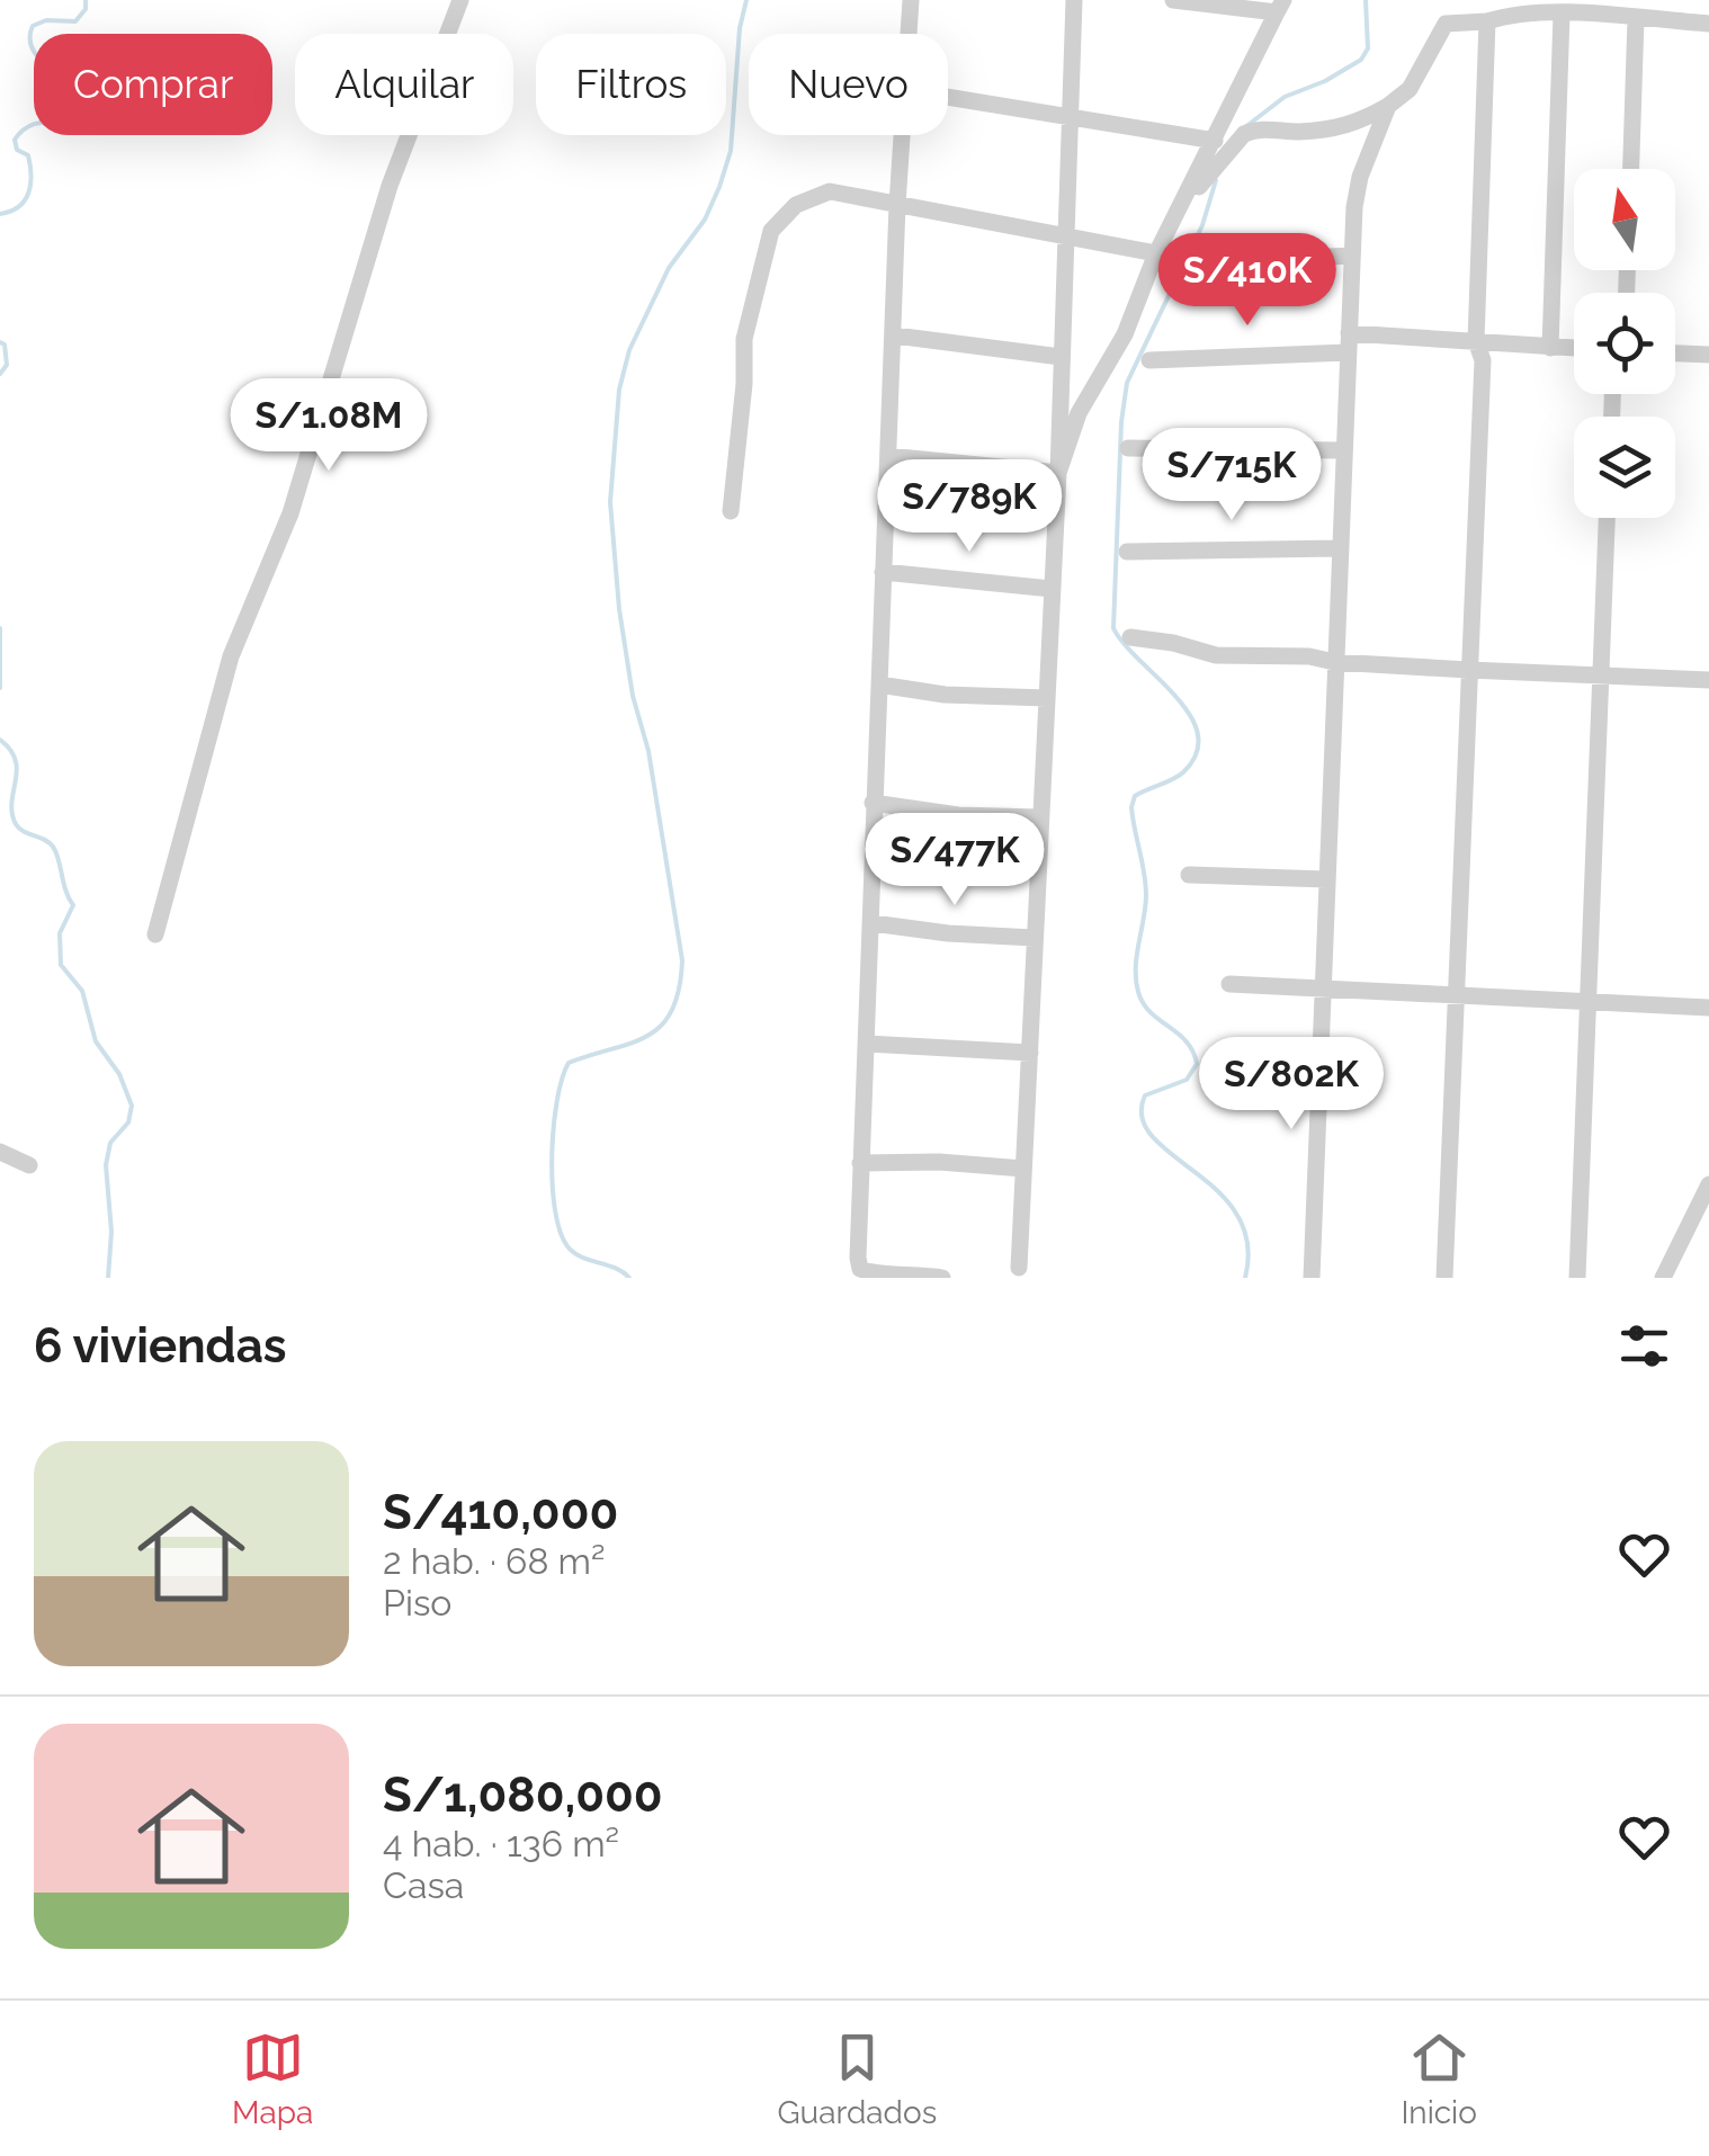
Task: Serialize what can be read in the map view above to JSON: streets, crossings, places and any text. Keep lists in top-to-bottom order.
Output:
{
  "north": "top",
  "page": {
    "chip": [
      "Comprar",
      "Alquilar",
      "Filtros",
      "Nuevo"
    ],
    "price": [
      "S/410K",
      "S/1.08M",
      "S/715K",
      "S/789K",
      "S/477K",
      "S/802K"
    ],
    "heading": "6 viviendas",
    "list": [
      {
        "name": "S/410,000",
        "note": "2 hab. · 68 m² · Piso"
      },
      {
        "name": "S/1,080,000",
        "note": "4 hab. · 136 m² · Casa"
      }
    ],
    "tabs": ["Mapa", "Guardados", "Inicio"]
  }
}
